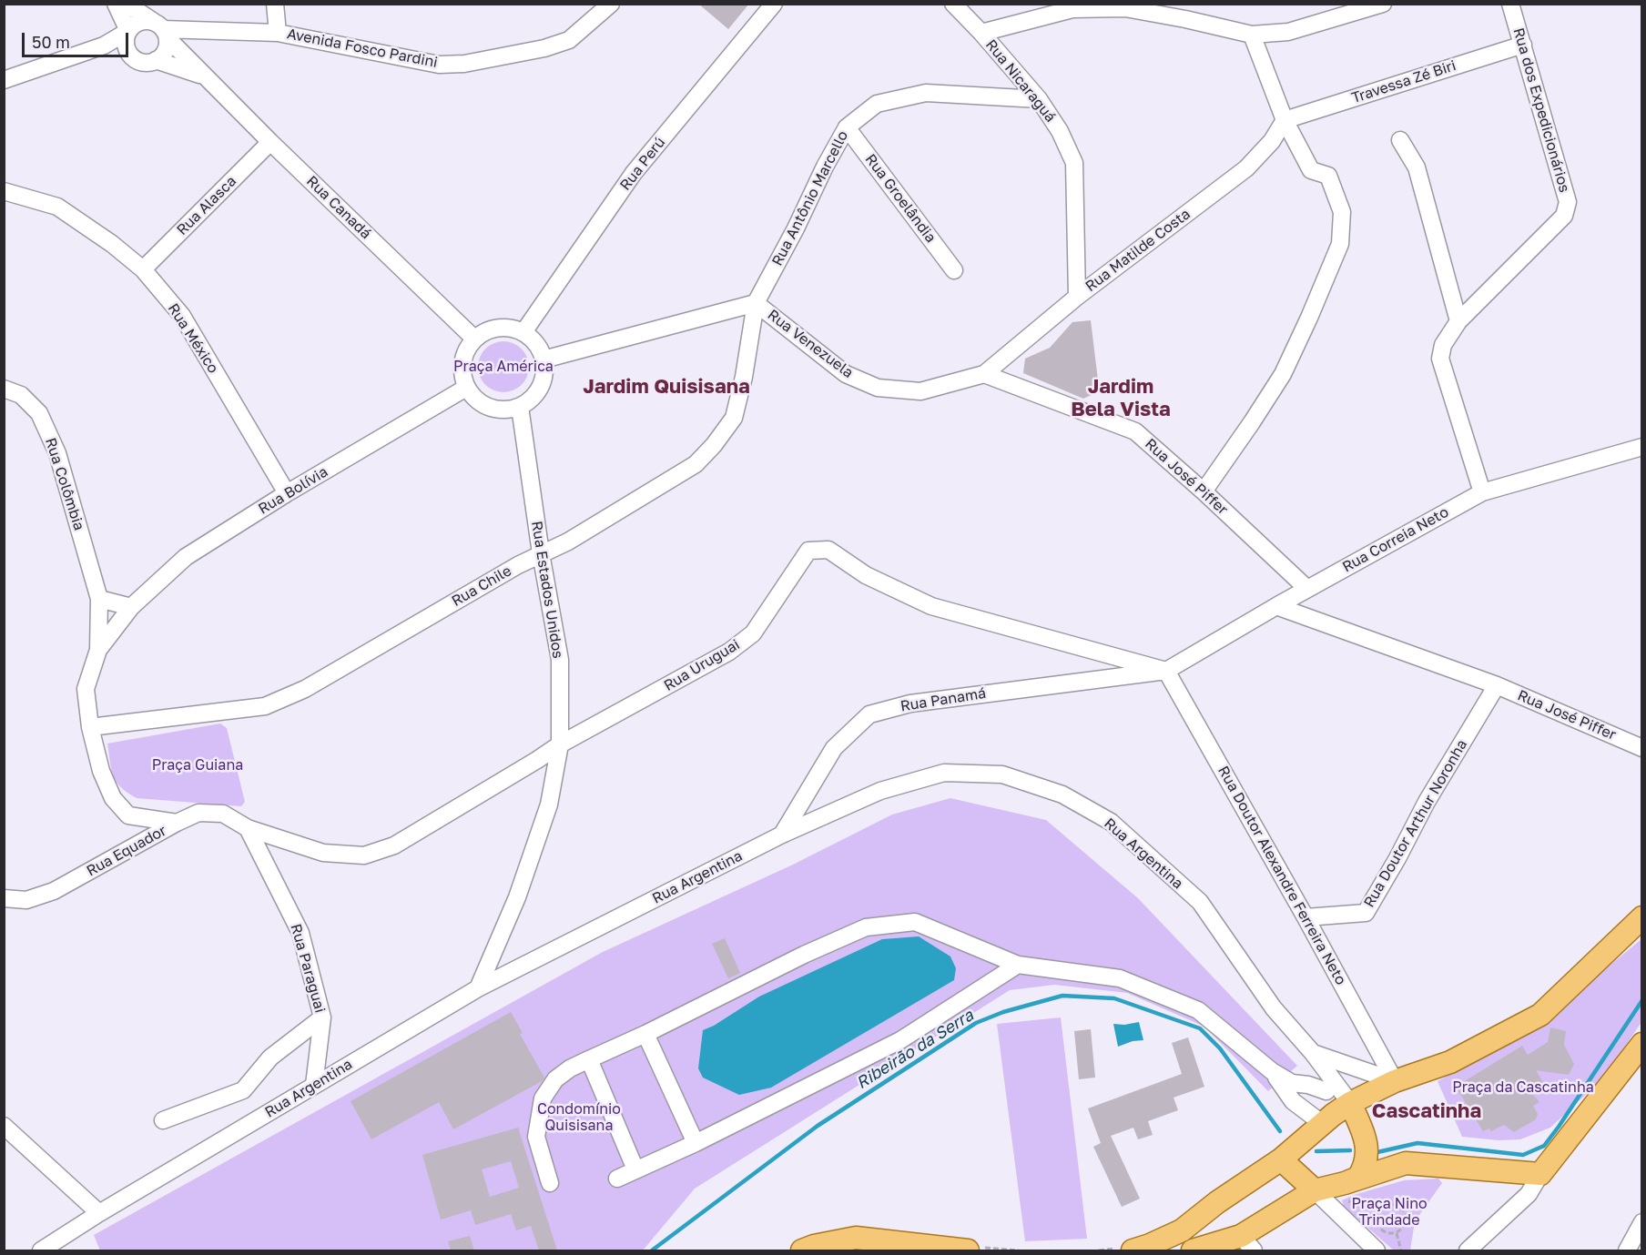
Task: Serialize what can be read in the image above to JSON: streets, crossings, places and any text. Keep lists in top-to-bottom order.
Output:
{
  "streets": {
    "street": [
      "Avenida Fosco Pardini",
      "Rua Nicaraguá",
      "Travessa Zé Biri",
      "Rua dos Expedicionários",
      "Rua Perú",
      "Rua Antônio Marcello",
      "Rua Groelândia",
      "Rua Alasca",
      "Rua Canadá",
      "Rua Matilde Costa",
      "Rua México",
      "Rua Venezuela",
      "Rua José Piffer",
      "Rua Colômbia",
      "Rua Bolívia",
      "Rua Correia Neto",
      "Rua Chile",
      "Rua Estados Unidos",
      "Rua Uruguai",
      "Rua Panamá",
      "Rua Doutor Arthur Noronha",
      "Rua Equador",
      "Rua Argentina",
      "Rua Doutor Alexandre Ferreira Neto",
      "Rua Paraguai"
    ]
  },
  "crossings": [
    ["Avenida Fosco Pardini", "Rua Canadá"],
    ["Rua Nicaraguá", "Rua Antônio Marcello"],
    ["Rua Nicaraguá", "Rua Matilde Costa"],
    ["Travessa Zé Biri", "Rua dos Expedicionários"],
    ["Travessa Zé Biri", "Rua Matilde Costa"],
    ["Rua Perú", "Rua Canadá"],
    ["Rua Perú", "Rua Venezuela"],
    ["Rua Perú", "Rua Bolívia"],
    ["Rua Perú", "Rua Estados Unidos"],
    ["Rua Antônio Marcello", "Rua Groelândia"],
    ["Rua Antônio Marcello", "Rua Venezuela"],
    ["Rua Antônio Marcello", "Rua Chile"],
    ["Rua Alasca", "Rua Canadá"],
    ["Rua Alasca", "Rua México"],
    ["Rua Canadá", "Rua Venezuela"],
    ["Rua Canadá", "Rua Bolívia"],
    ["Rua Canadá", "Rua Estados Unidos"],
    ["Rua Matilde Costa", "Rua Venezuela"],
    ["Rua Matilde Costa", "Rua José Piffer"],
    ["Rua México", "Rua Bolívia"],
    ["Rua Venezuela", "Rua José Piffer"],
    ["Rua Venezuela", "Rua Bolívia"],
    ["Rua Venezuela", "Rua Chile"],
    ["Rua Venezuela", "Rua Estados Unidos"],
    ["Rua José Piffer", "Rua Correia Neto"],
    ["Rua José Piffer", "Rua Doutor Arthur Noronha"],
    ["Rua Colômbia", "Rua Bolívia"],
    ["Rua Bolívia", "Rua Estados Unidos"],
    ["Rua Correia Neto", "Rua Uruguai"],
    ["Rua Correia Neto", "Rua Panamá"],
    ["Rua Correia Neto", "Rua Doutor Alexandre Ferreira Neto"],
    ["Rua Chile", "Rua Estados Unidos"],
    ["Rua Estados Unidos", "Rua Uruguai"],
    ["Rua Estados Unidos", "Rua Argentina"],
    ["Rua Uruguai", "Rua Panamá"],
    ["Rua Uruguai", "Rua Equador"],
    ["Rua Uruguai", "Rua Doutor Alexandre Ferreira Neto"],
    ["Rua Uruguai", "Rua Paraguai"],
    ["Rua Panamá", "Rua Argentina"],
    ["Rua Panamá", "Rua Doutor Alexandre Ferreira Neto"],
    ["Rua Doutor Arthur Noronha", "Rua Doutor Alexandre Ferreira Neto"],
    ["Rua Equador", "Rua Paraguai"],
    ["Rua Argentina", "Rua Doutor Alexandre Ferreira Neto"],
    ["Rua Argentina", "Rua Paraguai"]
  ],
  "districts": ["Jardim Quisisana", "Jardim Bela Vista", "Cascatinha"],
  "water": ["Ribeirão da Serra"],
  "parks": [
    "Praça América",
    "Praça Guiana",
    "Praça da Cascatinha",
    "Condomínio Quisisana",
    "Praça Nino Trindade"
  ],
  "scale_bar": "50 m"
}
